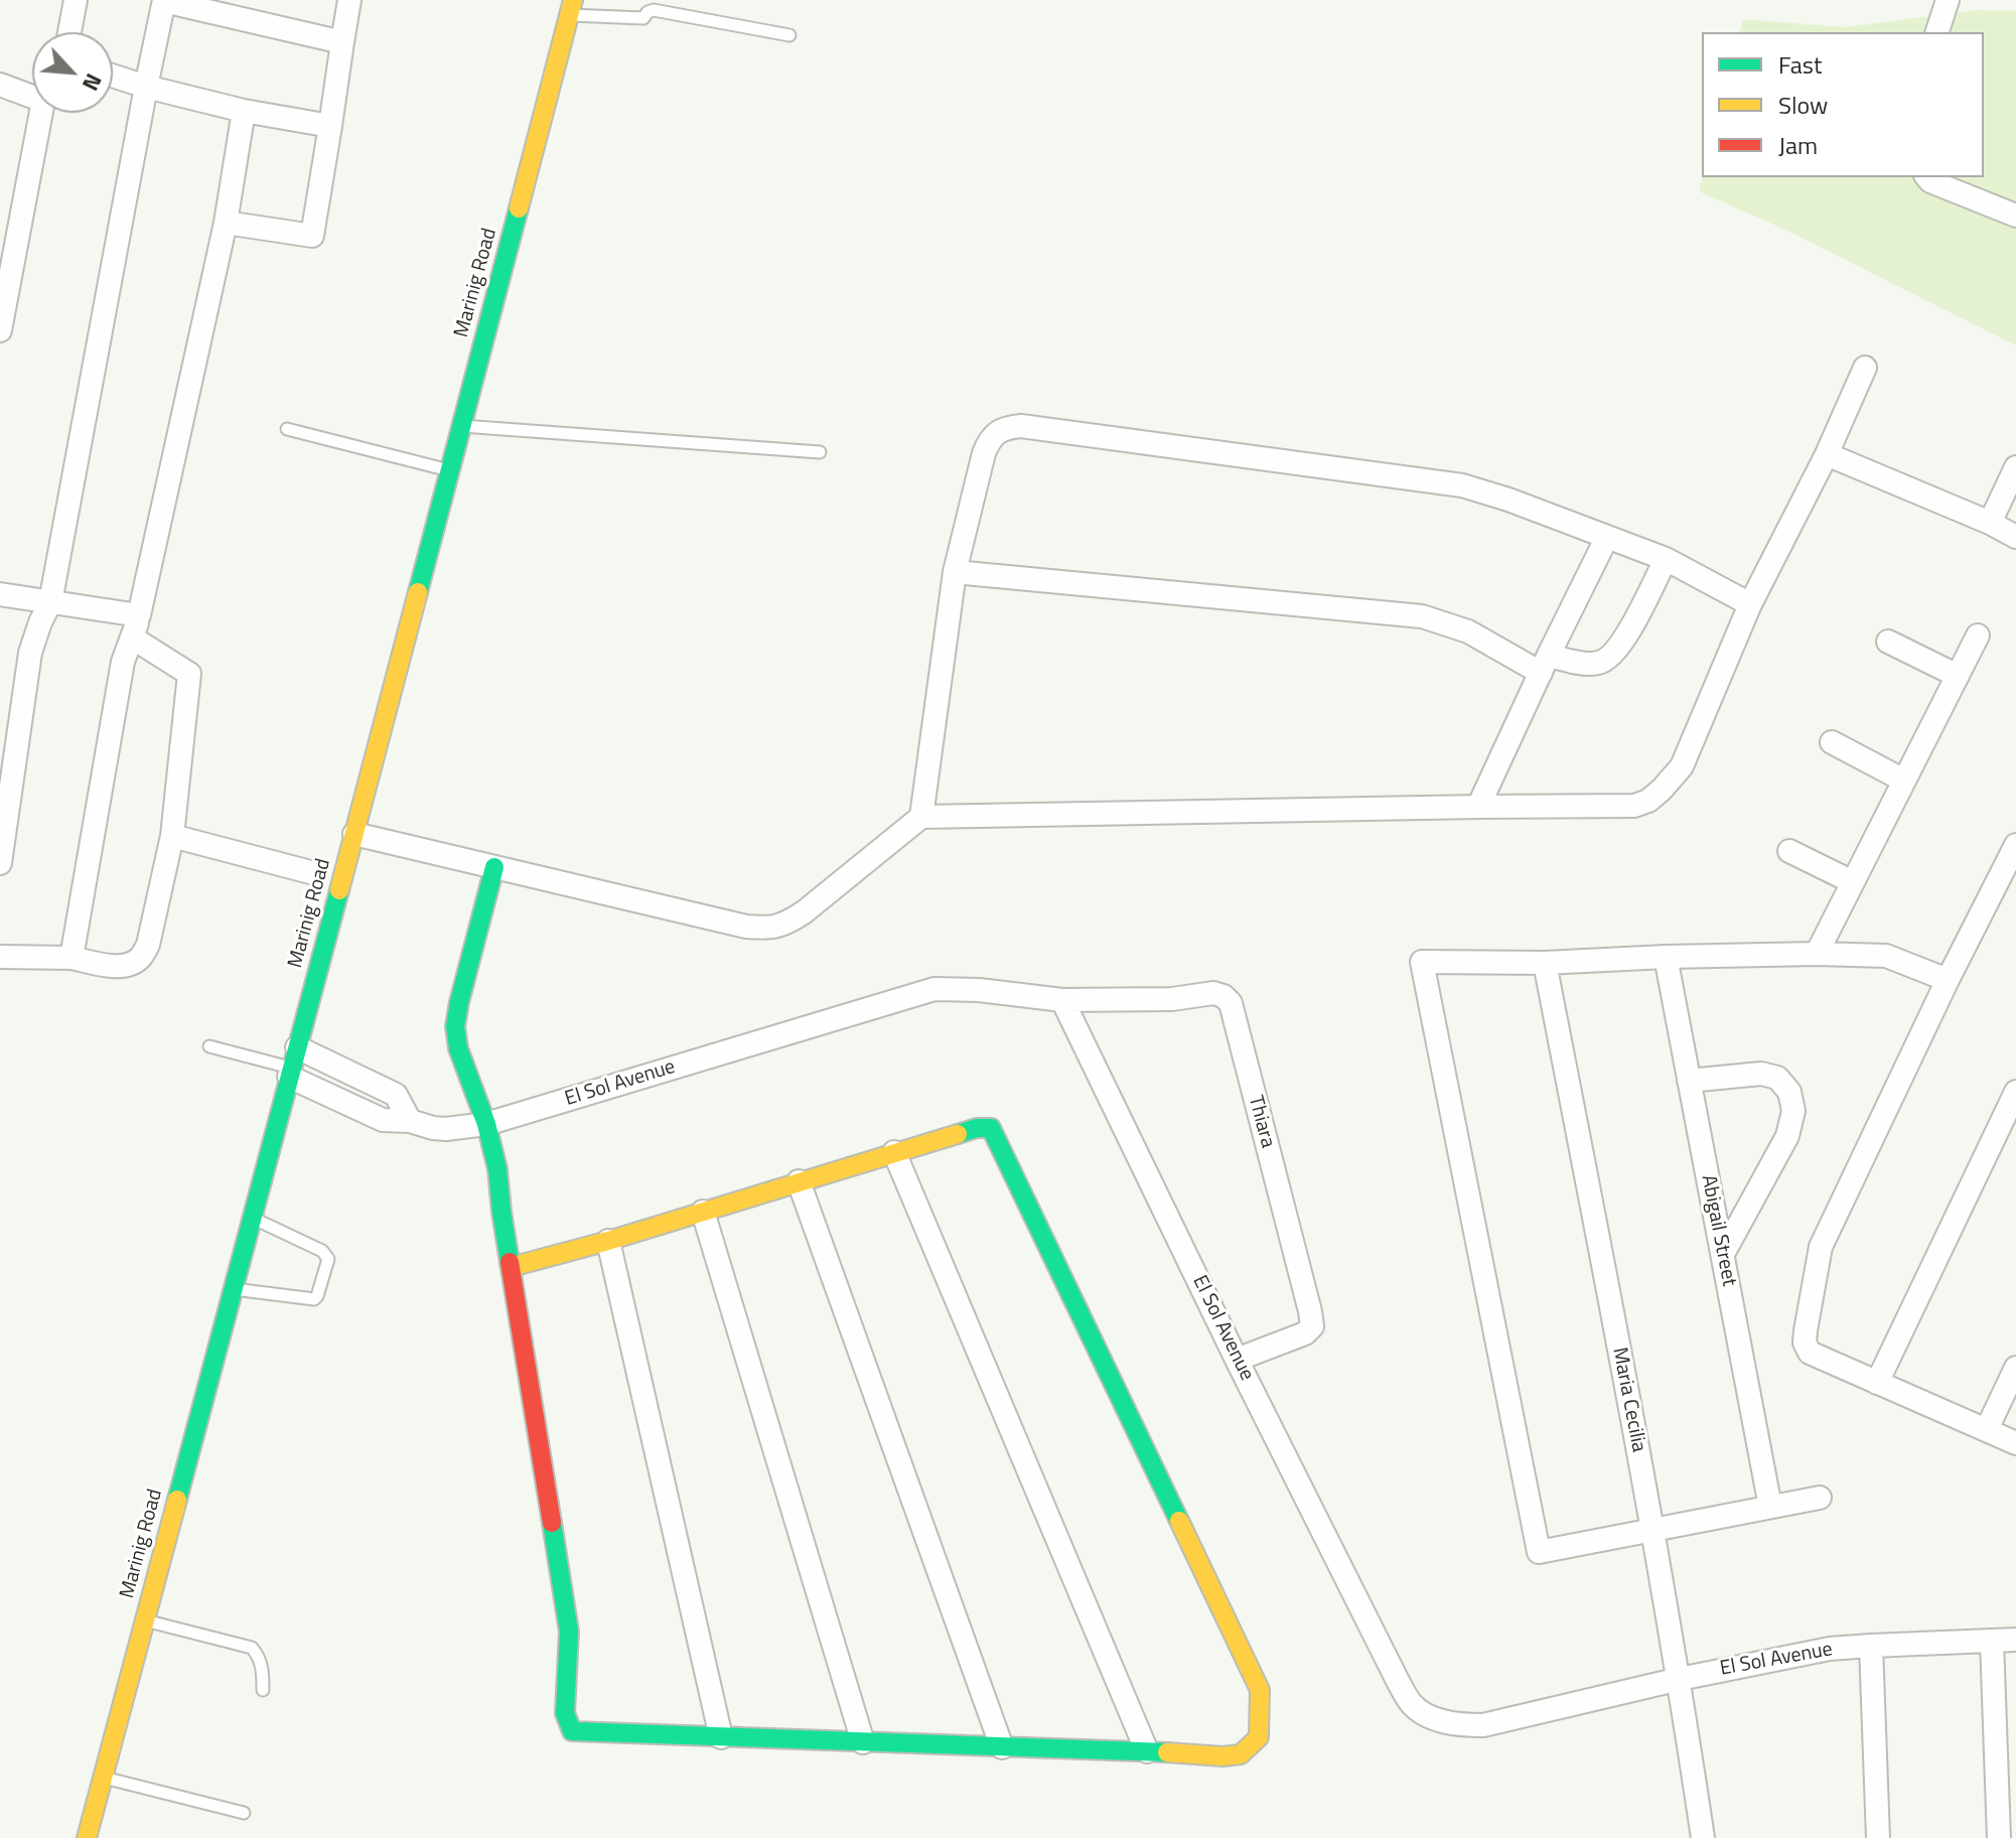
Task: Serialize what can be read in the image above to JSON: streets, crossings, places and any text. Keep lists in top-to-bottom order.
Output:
{
  "streets": {
    "street": [
      "Marinig Road",
      "El Sol Avenue",
      "Thiara",
      "Abigail Street",
      "Maria Cecilia"
    ]
  },
  "crossings": [
    ["Marinig Road", "El Sol Avenue"],
    ["El Sol Avenue", "Thiara"],
    ["El Sol Avenue", "Maria Cecilia"]
  ],
  "legend": ["Fast", "Slow", "Jam"],
  "north": "bottom right"
}
